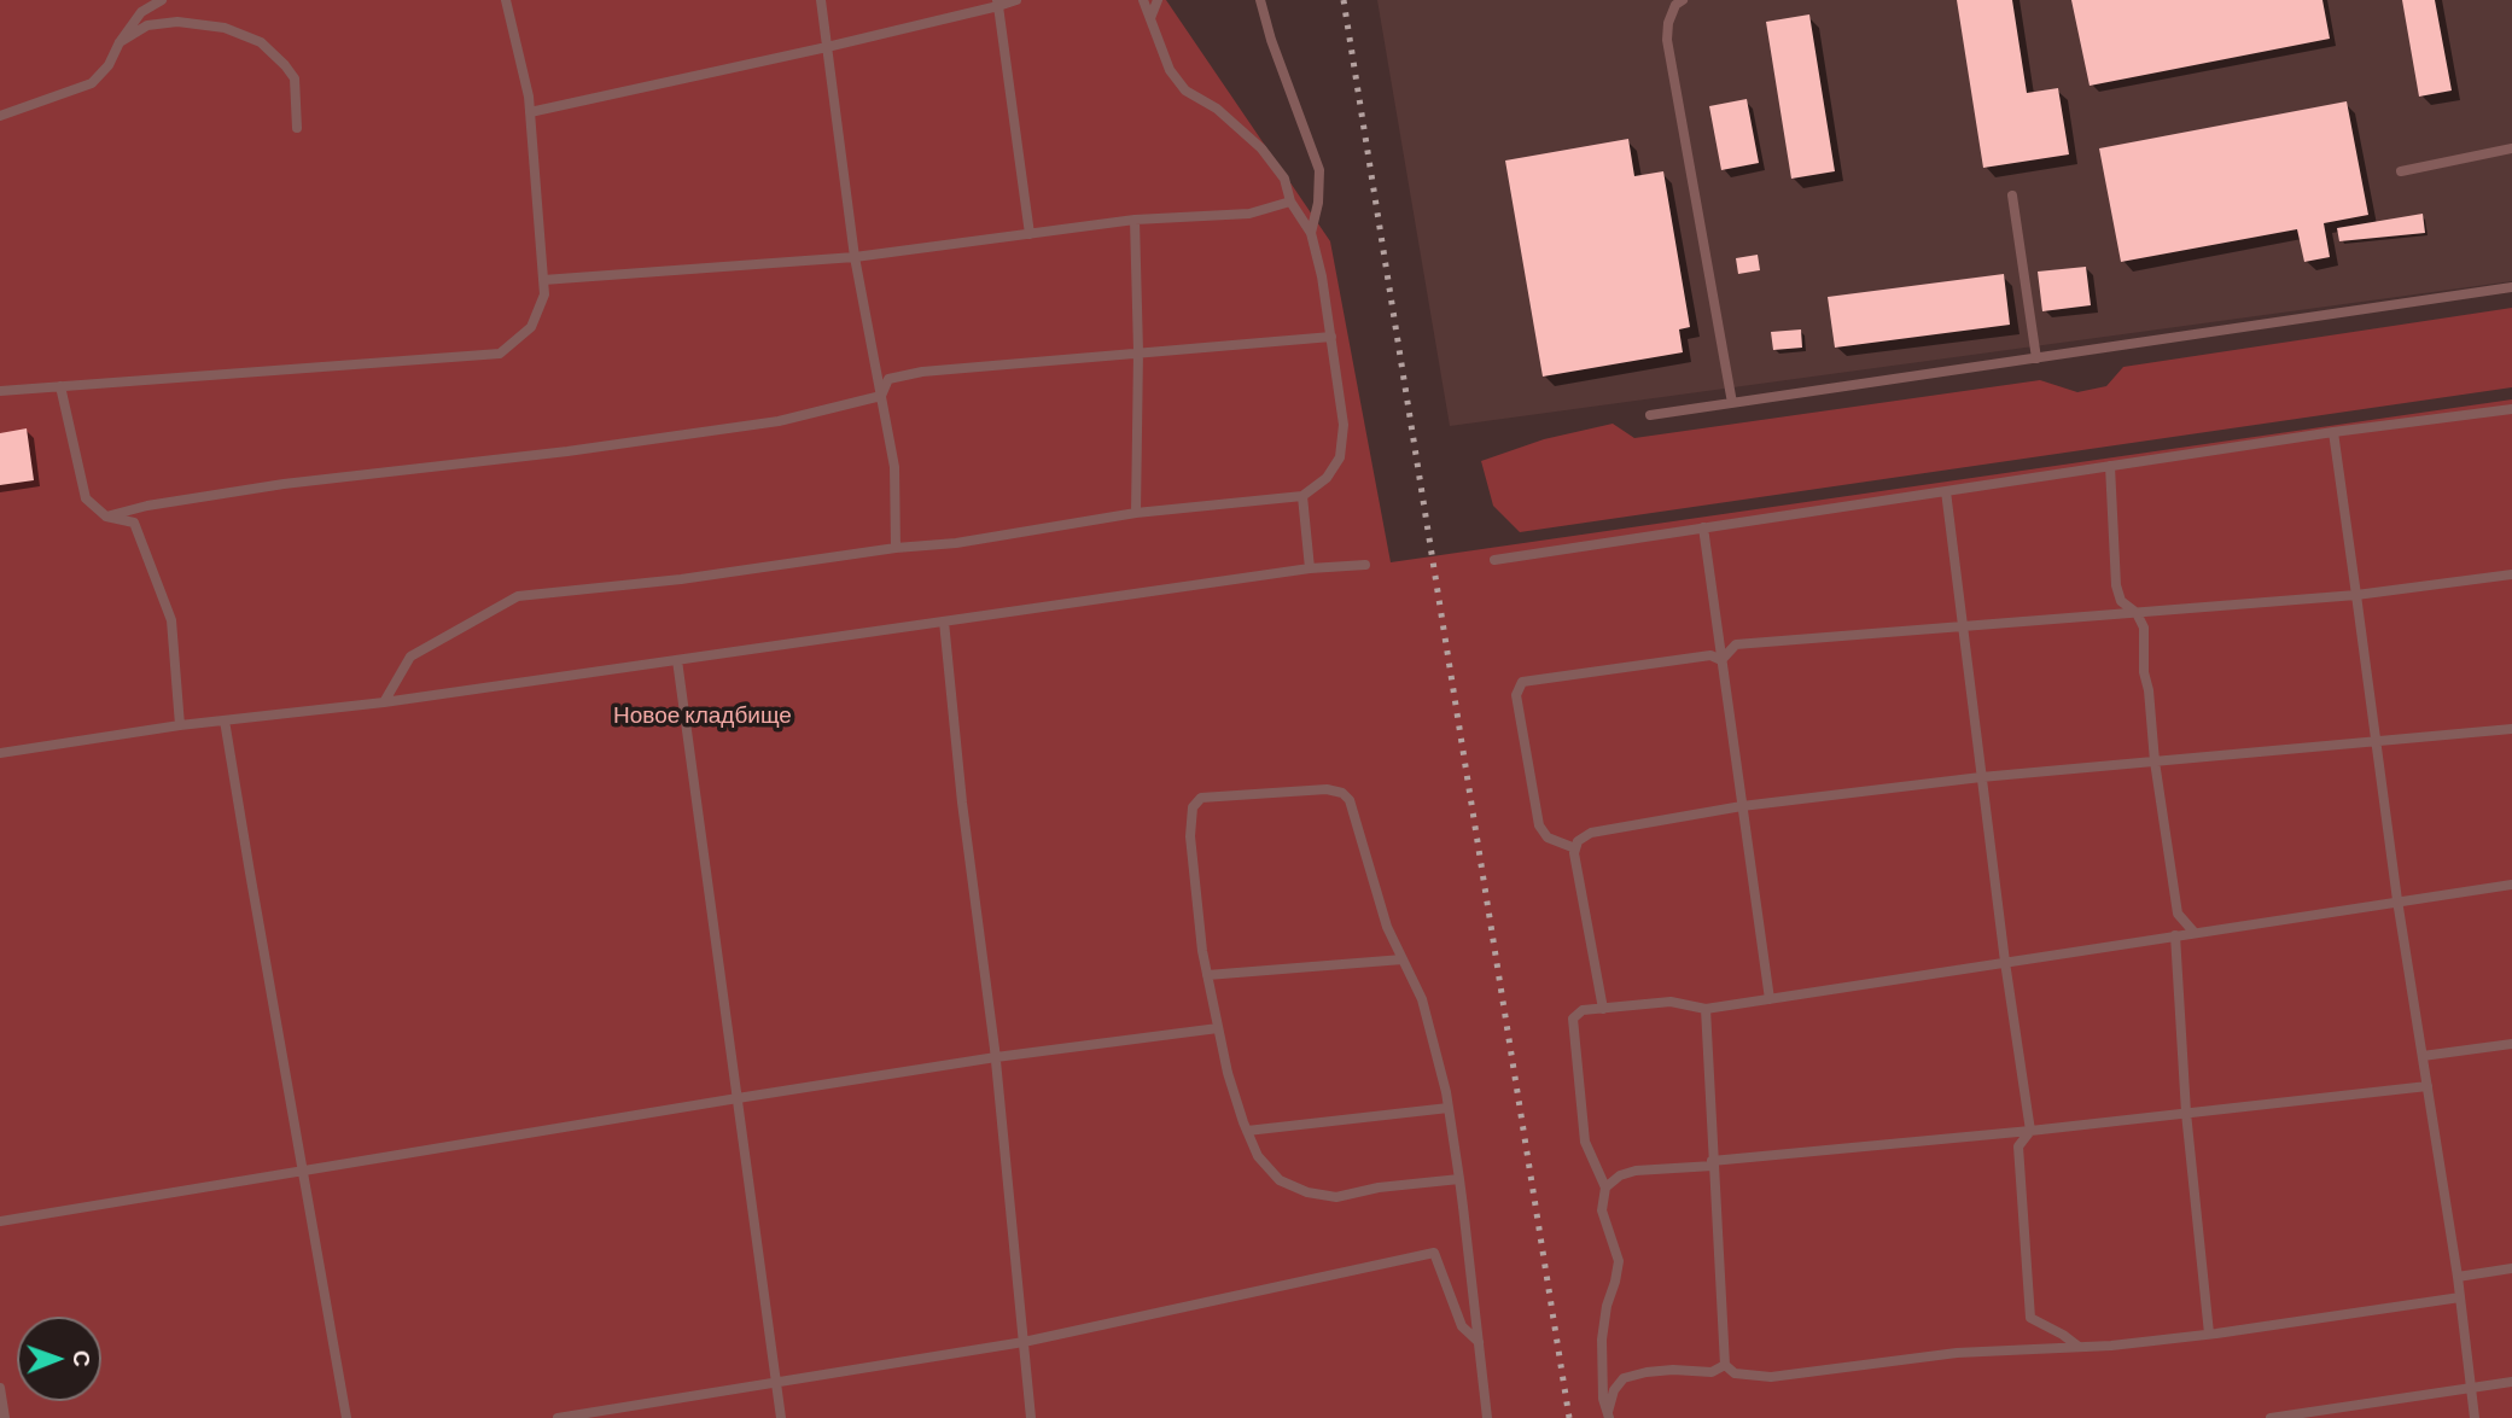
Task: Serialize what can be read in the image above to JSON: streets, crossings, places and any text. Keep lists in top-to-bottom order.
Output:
{
  "parks": ["Новое кладбище"],
  "north": "right"
}
